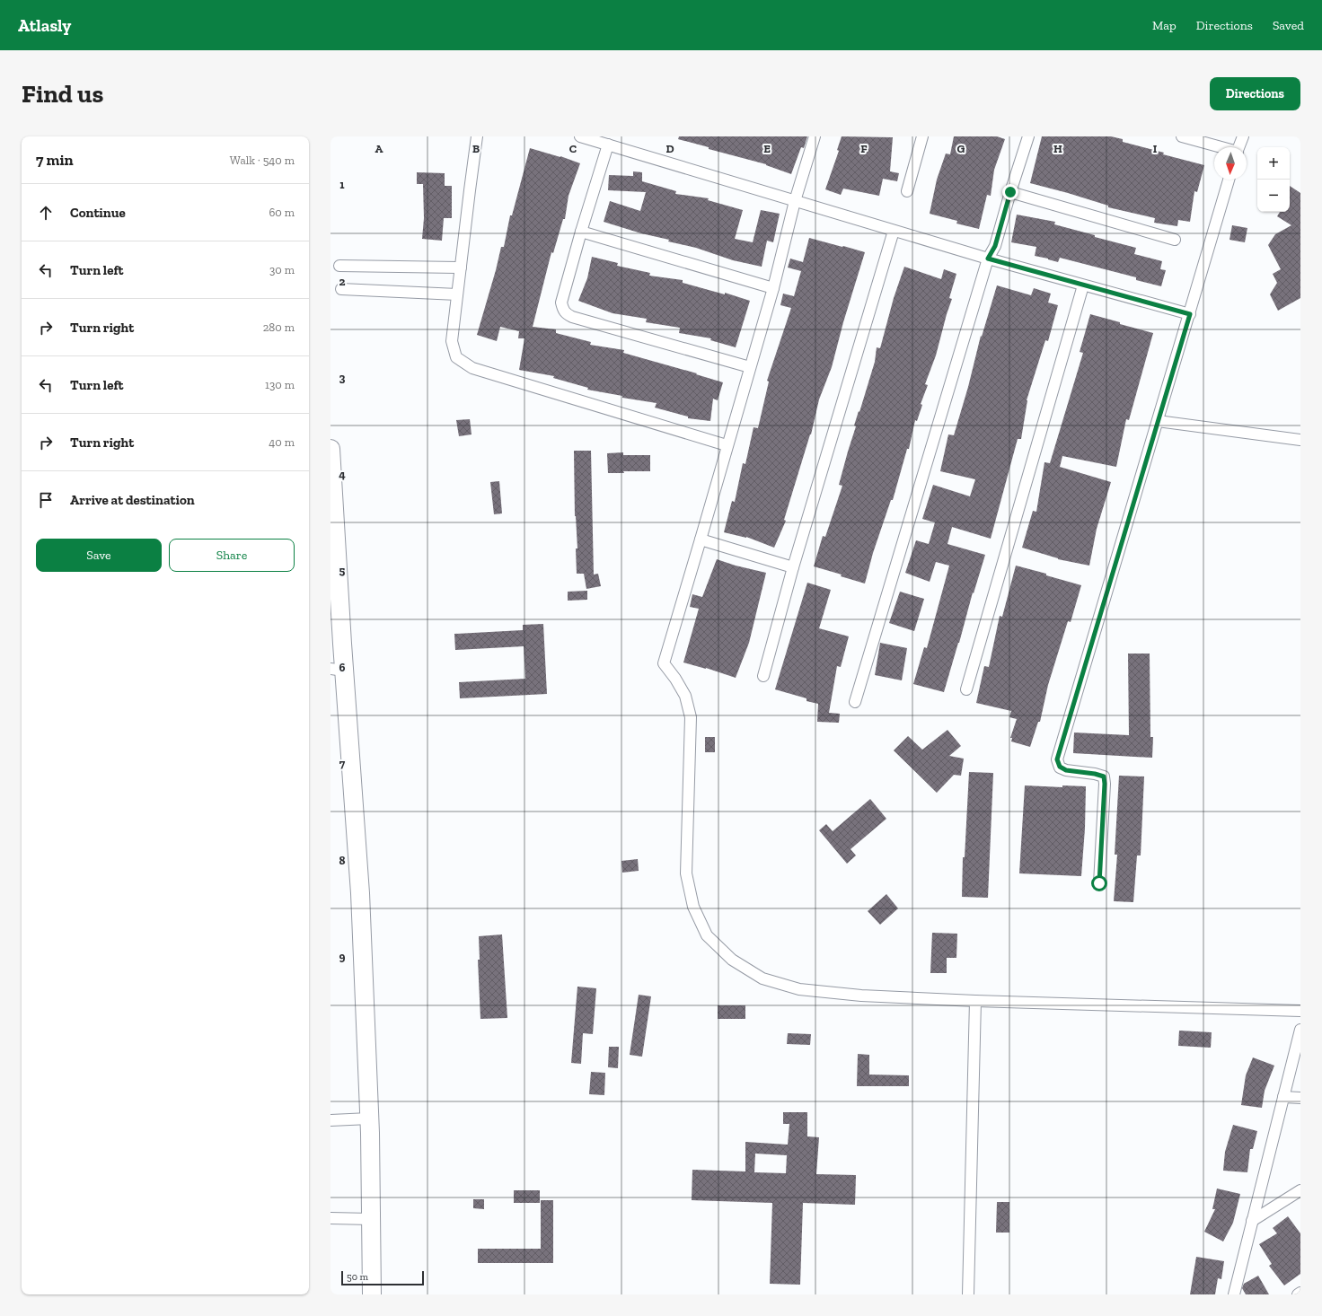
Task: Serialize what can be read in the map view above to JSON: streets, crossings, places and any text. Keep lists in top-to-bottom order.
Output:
{
  "scale_bar": "50 m",
  "north": "bottom",
  "page": {
    "header": "Atlasly",
    "nav": ["Map", "Directions", "Saved"],
    "buttons": [
      "Directions",
      ["Save", "Share"]
    ],
    "title": "Find us",
    "heading": ["7 min", "Walk · 540 m"],
    "map_buttons": ["+", "−"],
    "list": [
      ["Continue", "60 m"],
      ["Turn left", "30 m"],
      ["Turn right", "280 m"],
      ["Turn left", "130 m"],
      ["Turn right", "40 m"],
      "Arrive at destination"
    ],
    "scale": "50 m"
  },
  "grid": {
    "columns": [
      "A",
      "B",
      "C",
      "D",
      "E",
      "F",
      "G",
      "H",
      "I"
    ],
    "rows": [
      "1",
      "2",
      "3",
      "4",
      "5",
      "6",
      "7",
      "8",
      "9"
    ]
  }
}
